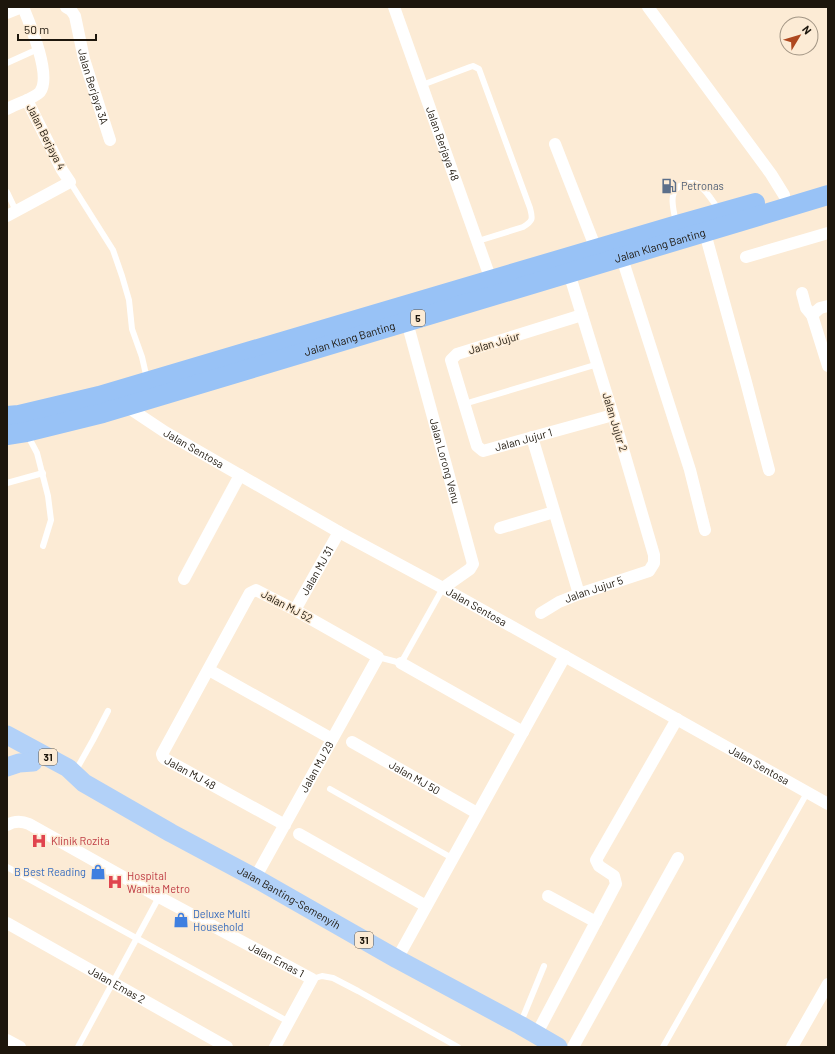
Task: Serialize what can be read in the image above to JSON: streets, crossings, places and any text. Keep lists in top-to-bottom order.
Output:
{
  "streets": {
    "highway": ["Jalan Klang Banting", "5"],
    "main road": ["31", "Jalan Banting-Semenyih"],
    "street": [
      "Jalan Berjaya 3A",
      "Jalan Berjaya 4",
      "Jalan Berjaya 48",
      "Jalan Jujur",
      "Jalan Jujur 2",
      "Jalan Jujur 1",
      "Jalan Sentosa",
      "Jalan Lorong Venu",
      "Jalan MJ 31",
      "Jalan Jujur 5",
      "Jalan MJ 52",
      "Jalan MJ 29",
      "Jalan MJ 48",
      "Jalan MJ 50",
      "Jalan Emas 1",
      "Jalan Emas 2"
    ]
  },
  "crossings": [
    ["Jalan Berjaya 48", "Jalan Klang Banting"],
    ["Jalan Klang Banting", "Jalan Jujur 2"],
    ["Jalan Klang Banting", "Jalan Sentosa"],
    ["Jalan Klang Banting", "Jalan Lorong Venu"],
    ["Jalan Jujur", "Jalan Jujur 2"],
    ["Jalan Jujur", "Jalan Jujur 1"],
    ["Jalan Jujur 2", "Jalan Jujur 1"],
    ["Jalan Jujur 2", "Jalan Jujur 5"],
    ["Jalan Sentosa", "Jalan Lorong Venu"],
    ["Jalan Sentosa", "Jalan MJ 31"],
    ["Jalan MJ 31", "Jalan MJ 52"],
    ["Jalan MJ 52", "Jalan MJ 29"],
    ["Jalan MJ 52", "Jalan MJ 48"],
    ["Jalan MJ 29", "Jalan MJ 48"],
    ["Jalan MJ 29", "Jalan Banting-Semenyih"]
  ],
  "places": {
    "fuel station": ["Petronas"],
    "hospital": ["Klinik Rozita", "Hospital Wanita Metro"],
    "shop": ["B Best Reading", "Deluxe Multi Household"]
  },
  "scale_bar": "50 m",
  "north": "top right"
}
